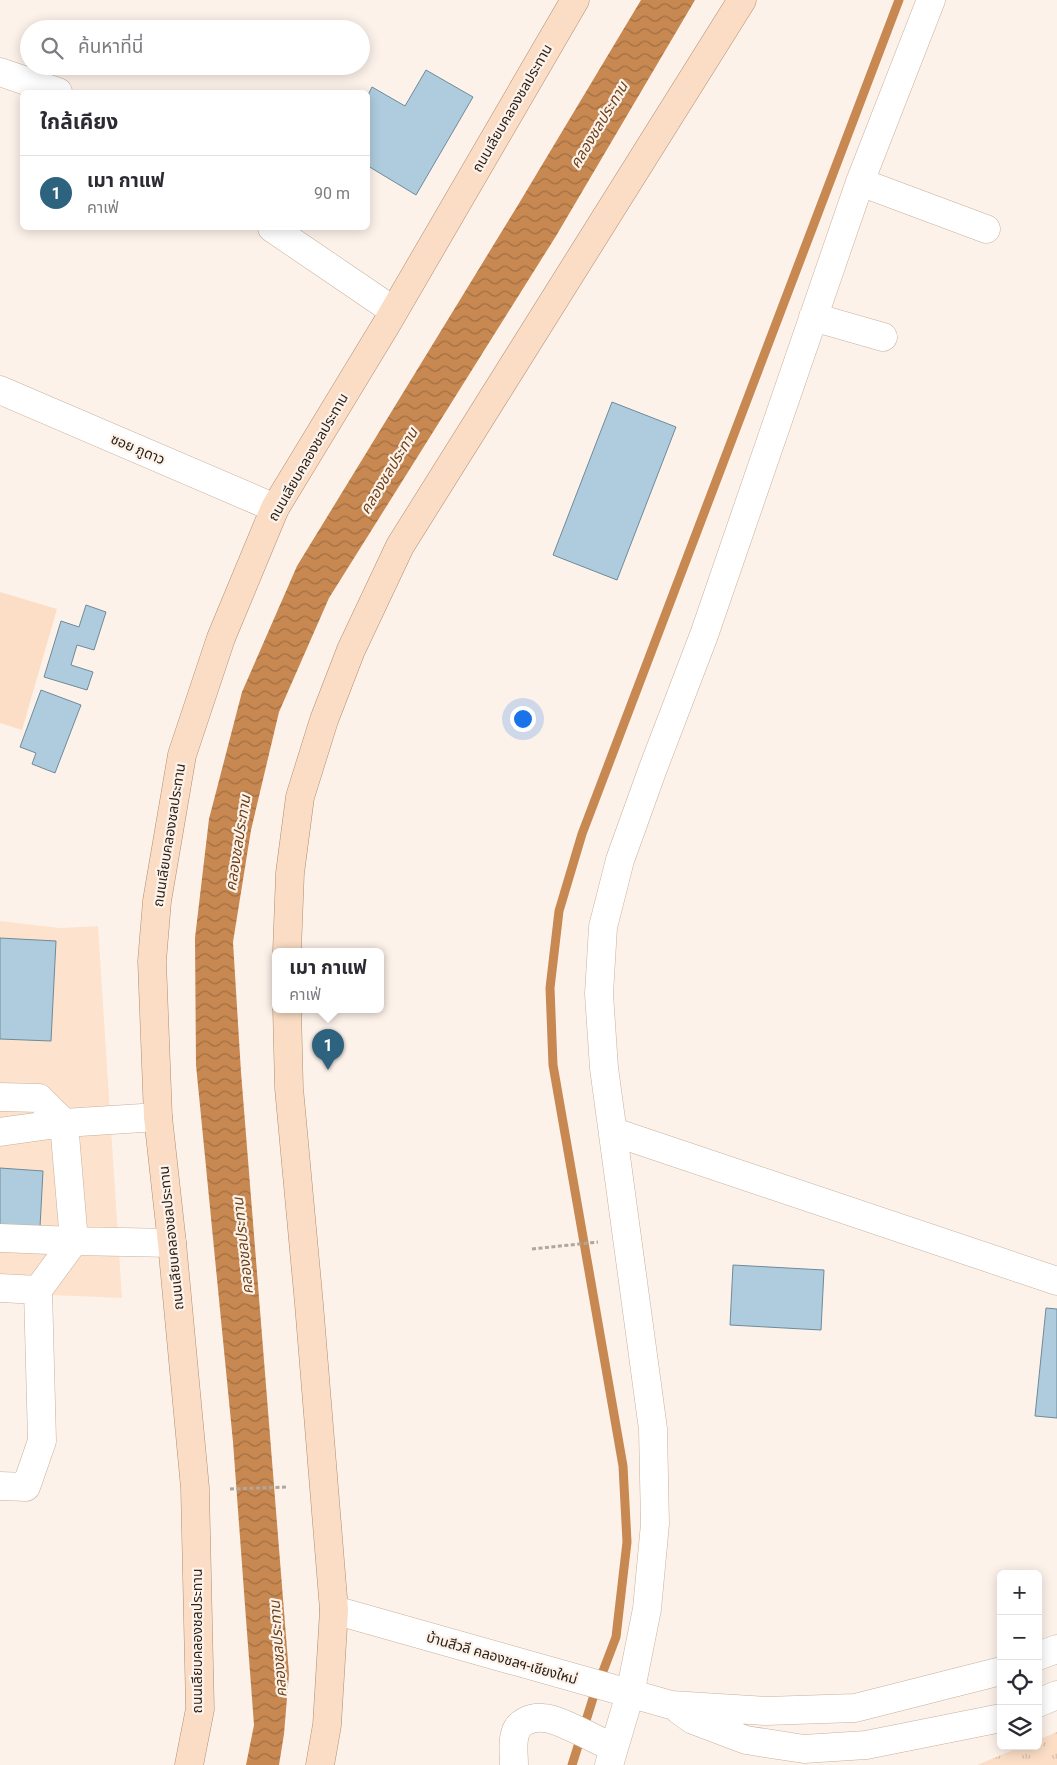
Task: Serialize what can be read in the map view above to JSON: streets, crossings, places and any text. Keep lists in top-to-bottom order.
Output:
{
  "streets": {
    "main road": ["ถนนเลียบคลองชลประทาน"],
    "street": ["ซอย ภูดาว", "บ้านสีวลี คลองชลฯ-เชียงใหม่"]
  },
  "crossings": [
    ["ถนนเลียบคลองชลประทาน", "ซอย ภูดาว"]
  ],
  "water": ["คลองชลประทาน"],
  "page": {
    "search": "ค้นหาที่นี่",
    "heading": "ใกล้เคียง",
    "list": [
      {
        "mark": "1",
        "name": "เมา กาแฟ",
        "note": "คาเฟ่",
        "value": "90 m"
      }
    ],
    "popup": ["เมา กาแฟ", "คาเฟ่"],
    "pins": "1",
    "map_buttons": ["+", "−"]
  }
}
